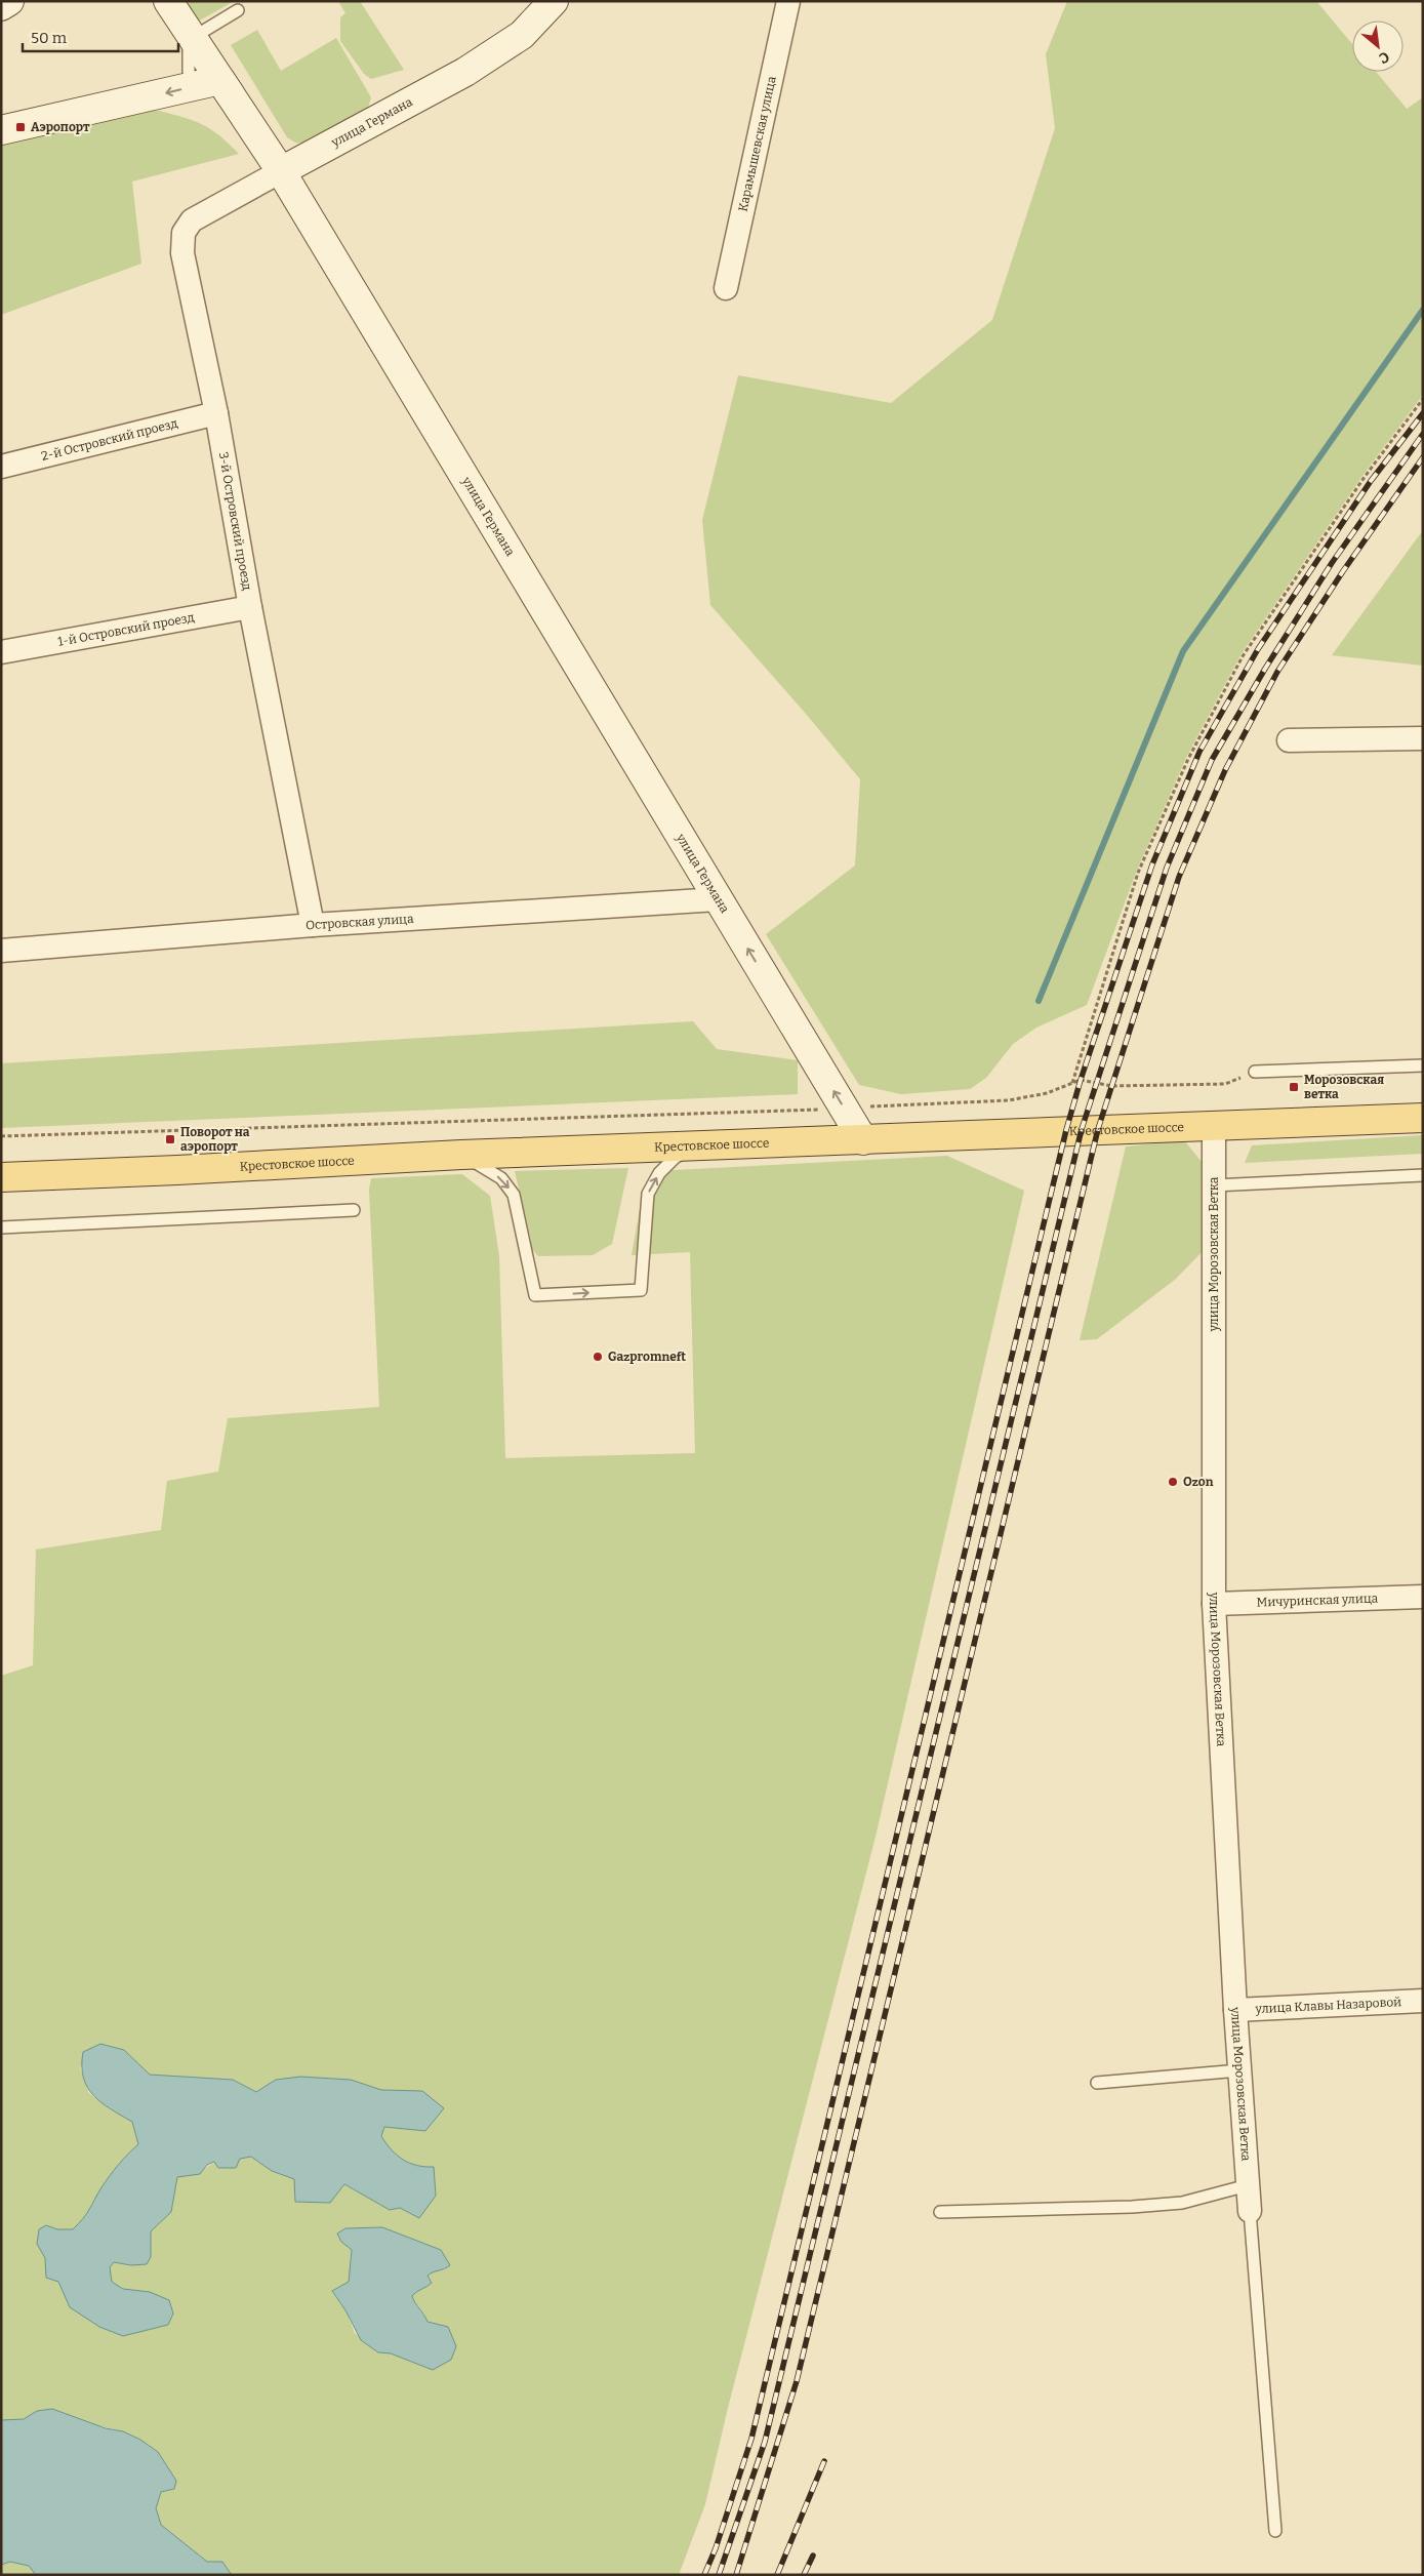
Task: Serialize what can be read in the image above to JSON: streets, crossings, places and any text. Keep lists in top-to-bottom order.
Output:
{
  "streets": {
    "main road": ["Крестовское шоссе"],
    "street": [
      "улица Германа",
      "Карамышевская улица",
      "2-й Островский проезд",
      "3-й Островский проезд",
      "1-й Островский проезд",
      "Островская улица",
      "улица Морозовская Ветка",
      "Мичуринская улица",
      "улица Клавы Назаровой"
    ]
  },
  "crossings": [
    ["улица Германа", "3-й Островский проезд"],
    ["улица Германа", "Островская улица"],
    ["улица Германа", "Крестовское шоссе"],
    ["2-й Островский проезд", "3-й Островский проезд"],
    ["3-й Островский проезд", "1-й Островский проезд"],
    ["3-й Островский проезд", "Островская улица"],
    ["Крестовское шоссе", "улица Морозовская Ветка"],
    ["улица Морозовская Ветка", "Мичуринская улица"],
    ["улица Морозовская Ветка", "улица Клавы Назаровой"]
  ],
  "places": {
    "transit": ["Аэропорт", "Морозовская ветка", "Поворот на аэропорт"],
    "other": ["Gazpromneft", "Ozon"]
  },
  "scale_bar": "50 m",
  "north": "bottom right"
}
